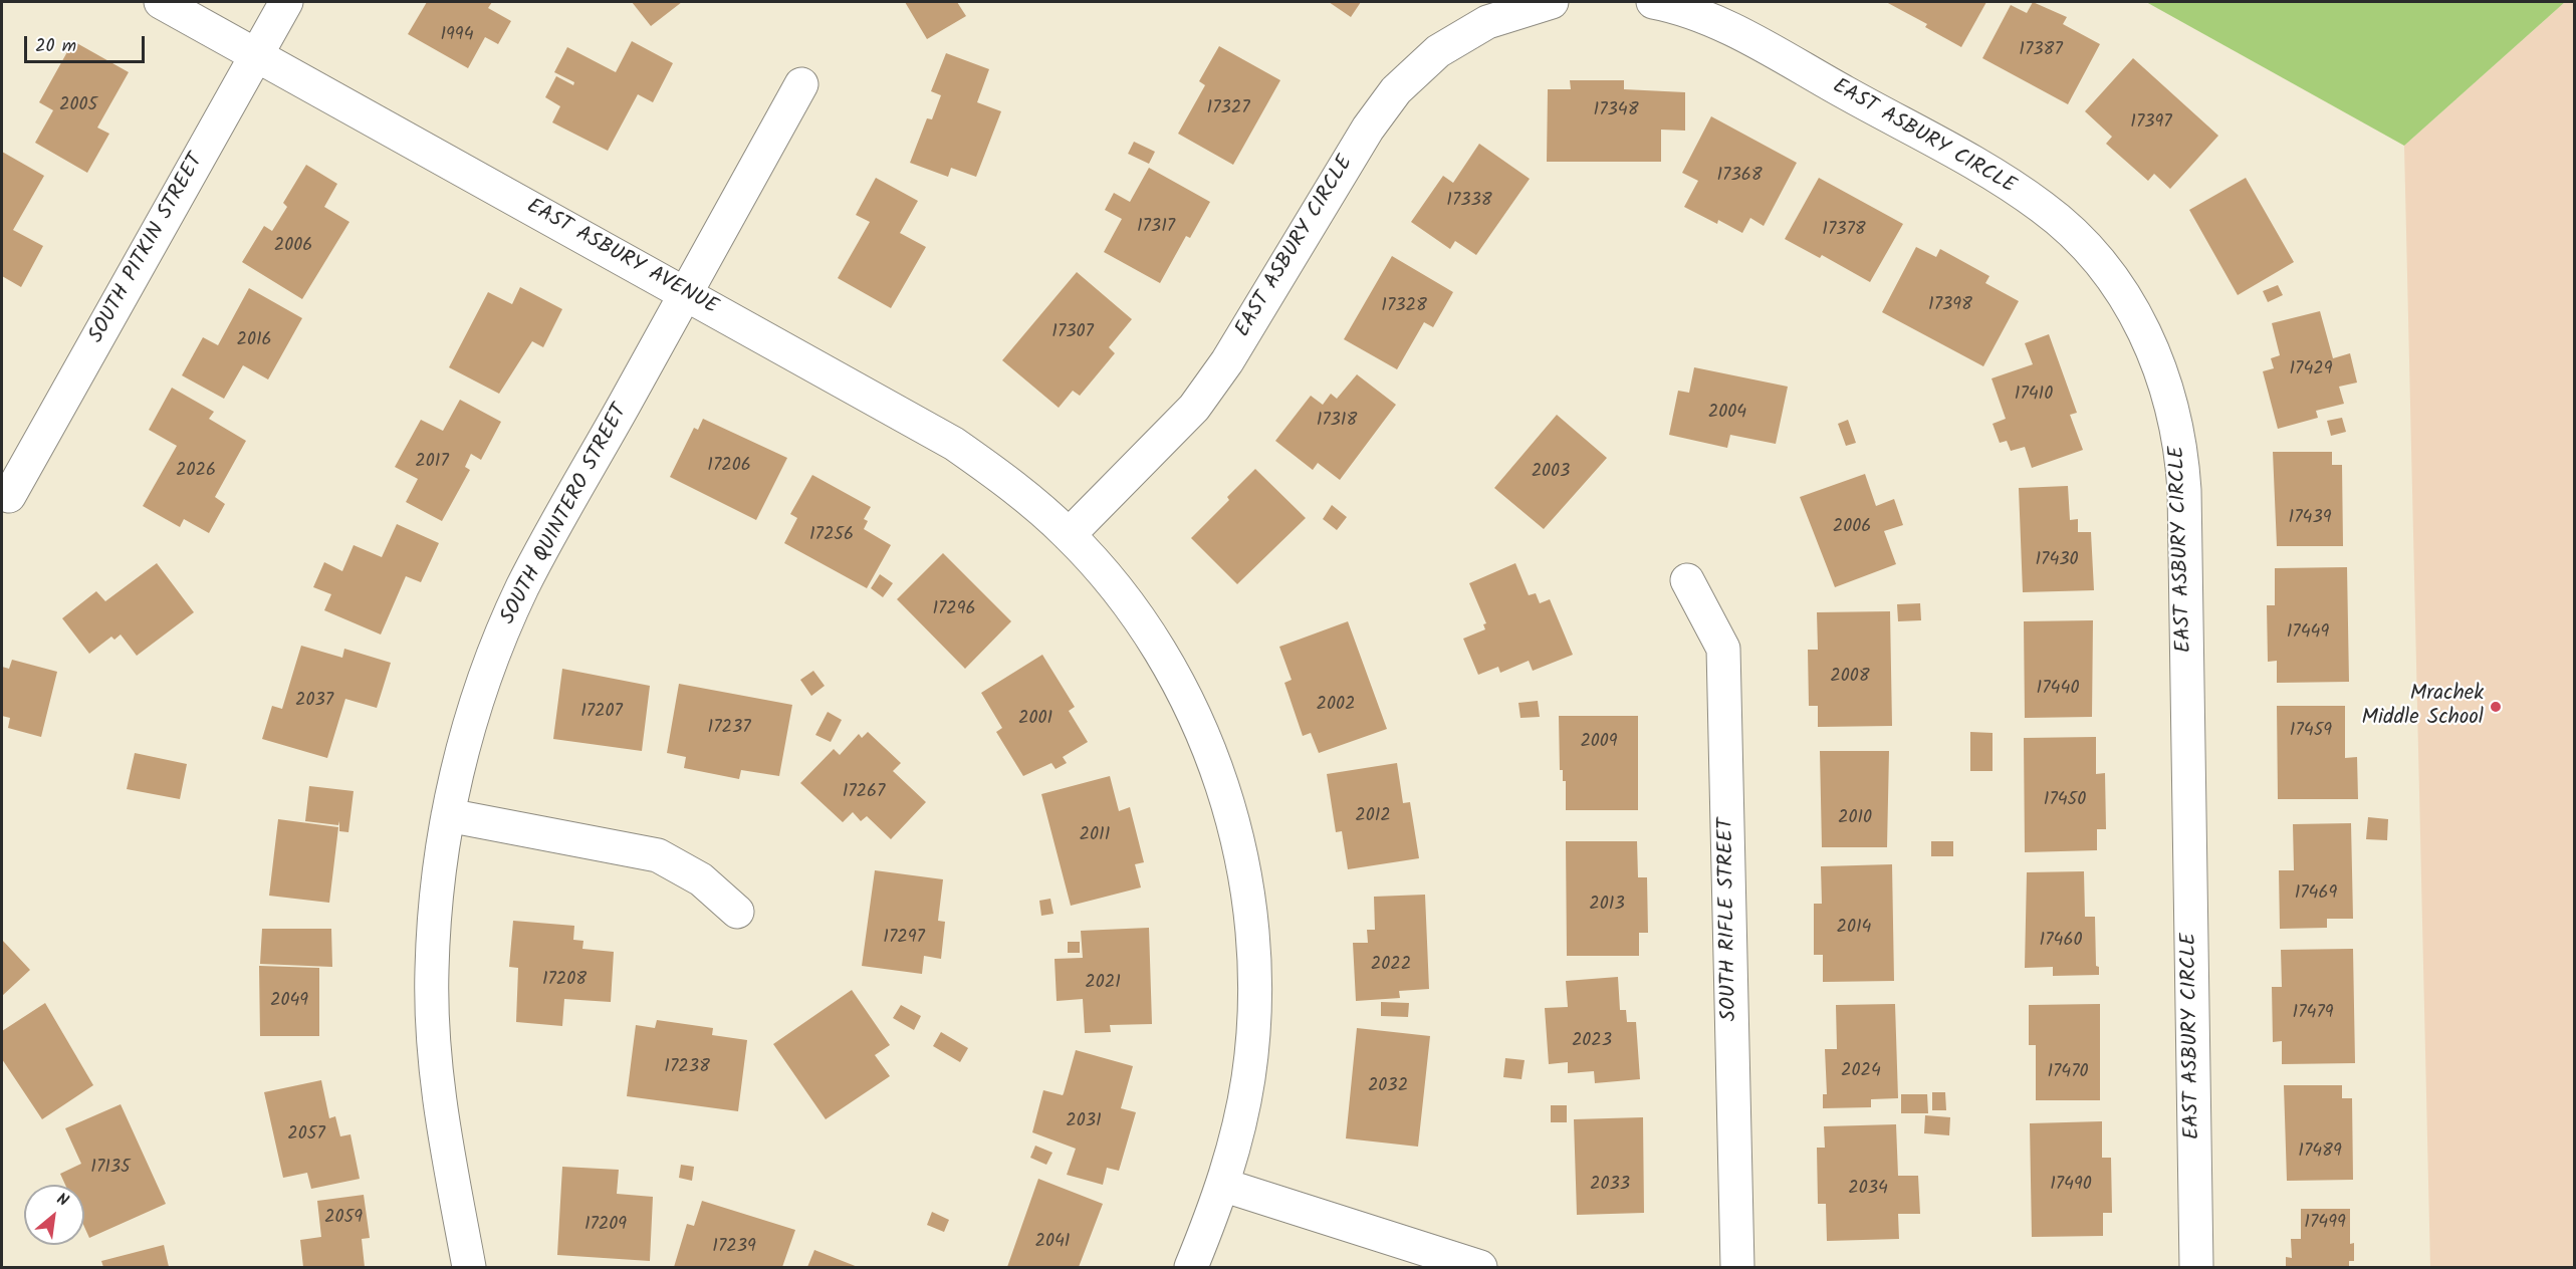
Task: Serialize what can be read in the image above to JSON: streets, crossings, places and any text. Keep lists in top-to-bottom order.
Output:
{
  "streets": {
    "street": [
      "EAST ASBURY CIRCLE",
      "SOUTH PITKIN STREET",
      "EAST ASBURY AVENUE",
      "SOUTH QUINTERO STREET",
      "SOUTH RIFLE STREET"
    ]
  },
  "crossings": [
    ["EAST ASBURY CIRCLE", "EAST ASBURY AVENUE"],
    ["SOUTH PITKIN STREET", "EAST ASBURY AVENUE"],
    ["EAST ASBURY AVENUE", "SOUTH QUINTERO STREET"]
  ],
  "places": ["Mrachek Middle School"],
  "house_numbers": [
    "1994",
    "17387",
    "2005",
    "17327",
    "17348",
    "17397",
    "17368",
    "17338",
    "17317",
    "17378",
    "2006",
    "17398",
    "17328",
    "17307",
    "2016",
    "17429",
    "17410",
    "2004",
    "17318",
    "2017",
    "17206",
    "2026",
    "2003",
    "17439",
    "2006",
    "17256",
    "17430",
    "17296",
    "17449",
    "2008",
    "17440",
    "2037",
    "2002",
    "17207",
    "2001",
    "17237",
    "17459",
    "2009",
    "17267",
    "17450",
    "2012",
    "2010",
    "2011",
    "17469",
    "2013",
    "2014",
    "17297",
    "17460",
    "2022",
    "17208",
    "2021",
    "2049",
    "17479",
    "2023",
    "17238",
    "2024",
    "17470",
    "2032",
    "2031",
    "2057",
    "17489",
    "17135",
    "2033",
    "17490",
    "2034",
    "2059",
    "17499",
    "17209",
    "2041",
    "17239"
  ],
  "scale_bar": "20 m",
  "north": "top right"
}
